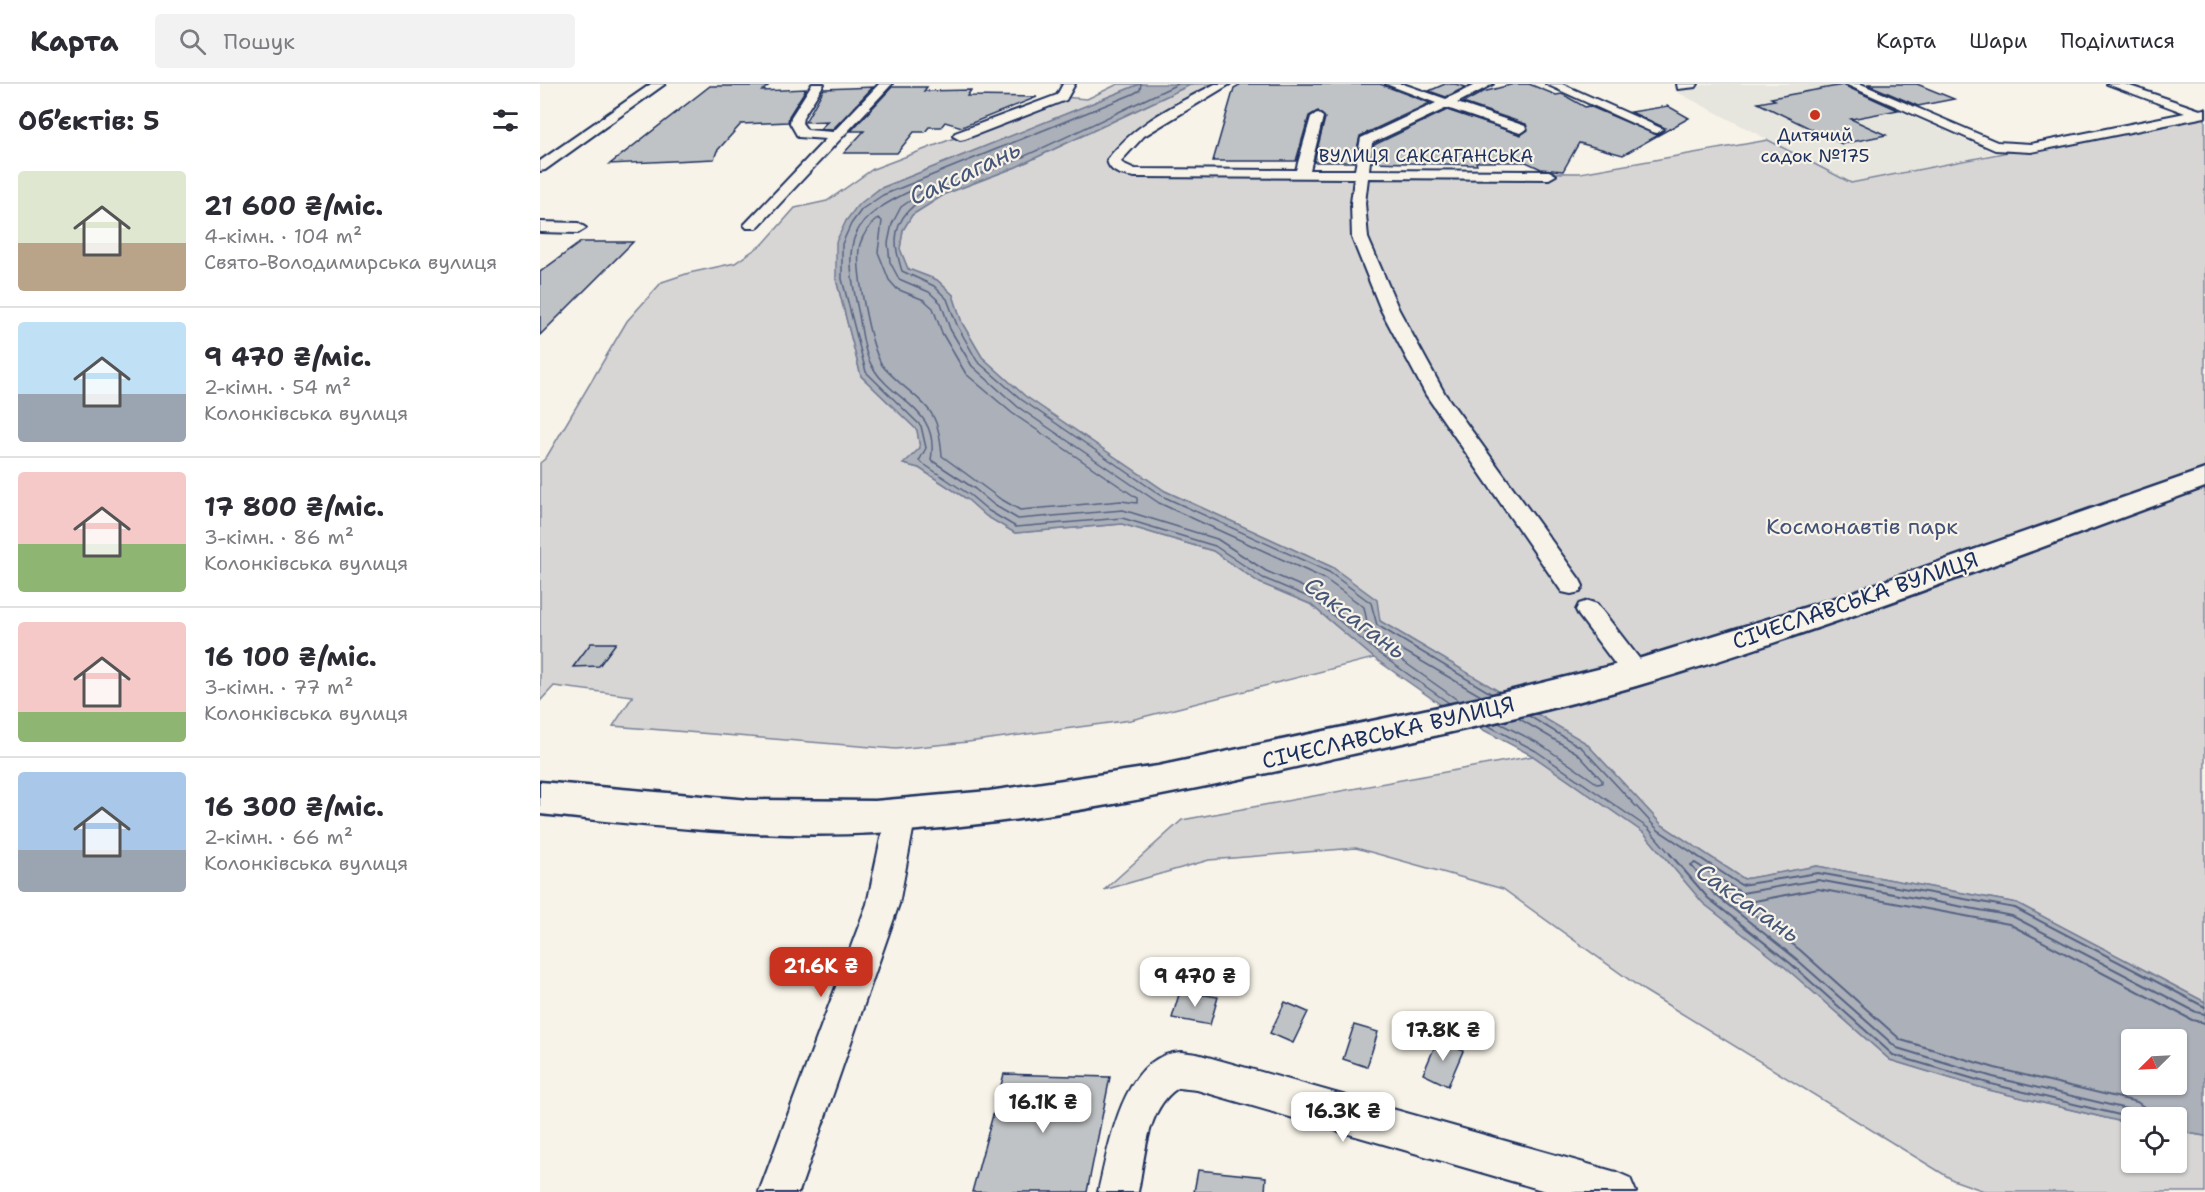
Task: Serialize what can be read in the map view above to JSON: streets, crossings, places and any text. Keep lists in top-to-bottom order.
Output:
{
  "streets": {
    "main road": ["СІЧЕСЛАВСЬКА ВУЛИЦЯ"],
    "street": ["ВУЛИЦЯ САКСАГАНСЬКА"]
  },
  "water": ["Саксагань"],
  "parks": ["Космонавтів парк"],
  "places": ["Дитячий садок №175"],
  "north": "bottom left",
  "page": {
    "header": "Карта",
    "search": "Пошук",
    "nav": ["Карта", "Шари", "Поділитися"],
    "heading": "Об’єктів: 5",
    "list": [
      {
        "name": "21 600 ₴/міс.",
        "note": "4-кімн. · 104 m² · Свято-Володимирська вулиця"
      },
      {
        "name": "9 470 ₴/міс.",
        "note": "2-кімн. · 54 m² · Колонківська вулиця"
      },
      {
        "name": "17 800 ₴/міс.",
        "note": "3-кімн. · 86 m² · Колонківська вулиця"
      },
      {
        "name": "16 100 ₴/міс.",
        "note": "3-кімн. · 77 m² · Колонківська вулиця"
      },
      {
        "name": "16 300 ₴/міс.",
        "note": "2-кімн. · 66 m² · Колонківська вулиця"
      }
    ],
    "price": [
      "21.6K ₴",
      "9 470 ₴",
      "17.8K ₴",
      "16.1K ₴",
      "16.3K ₴"
    ]
  }
}
